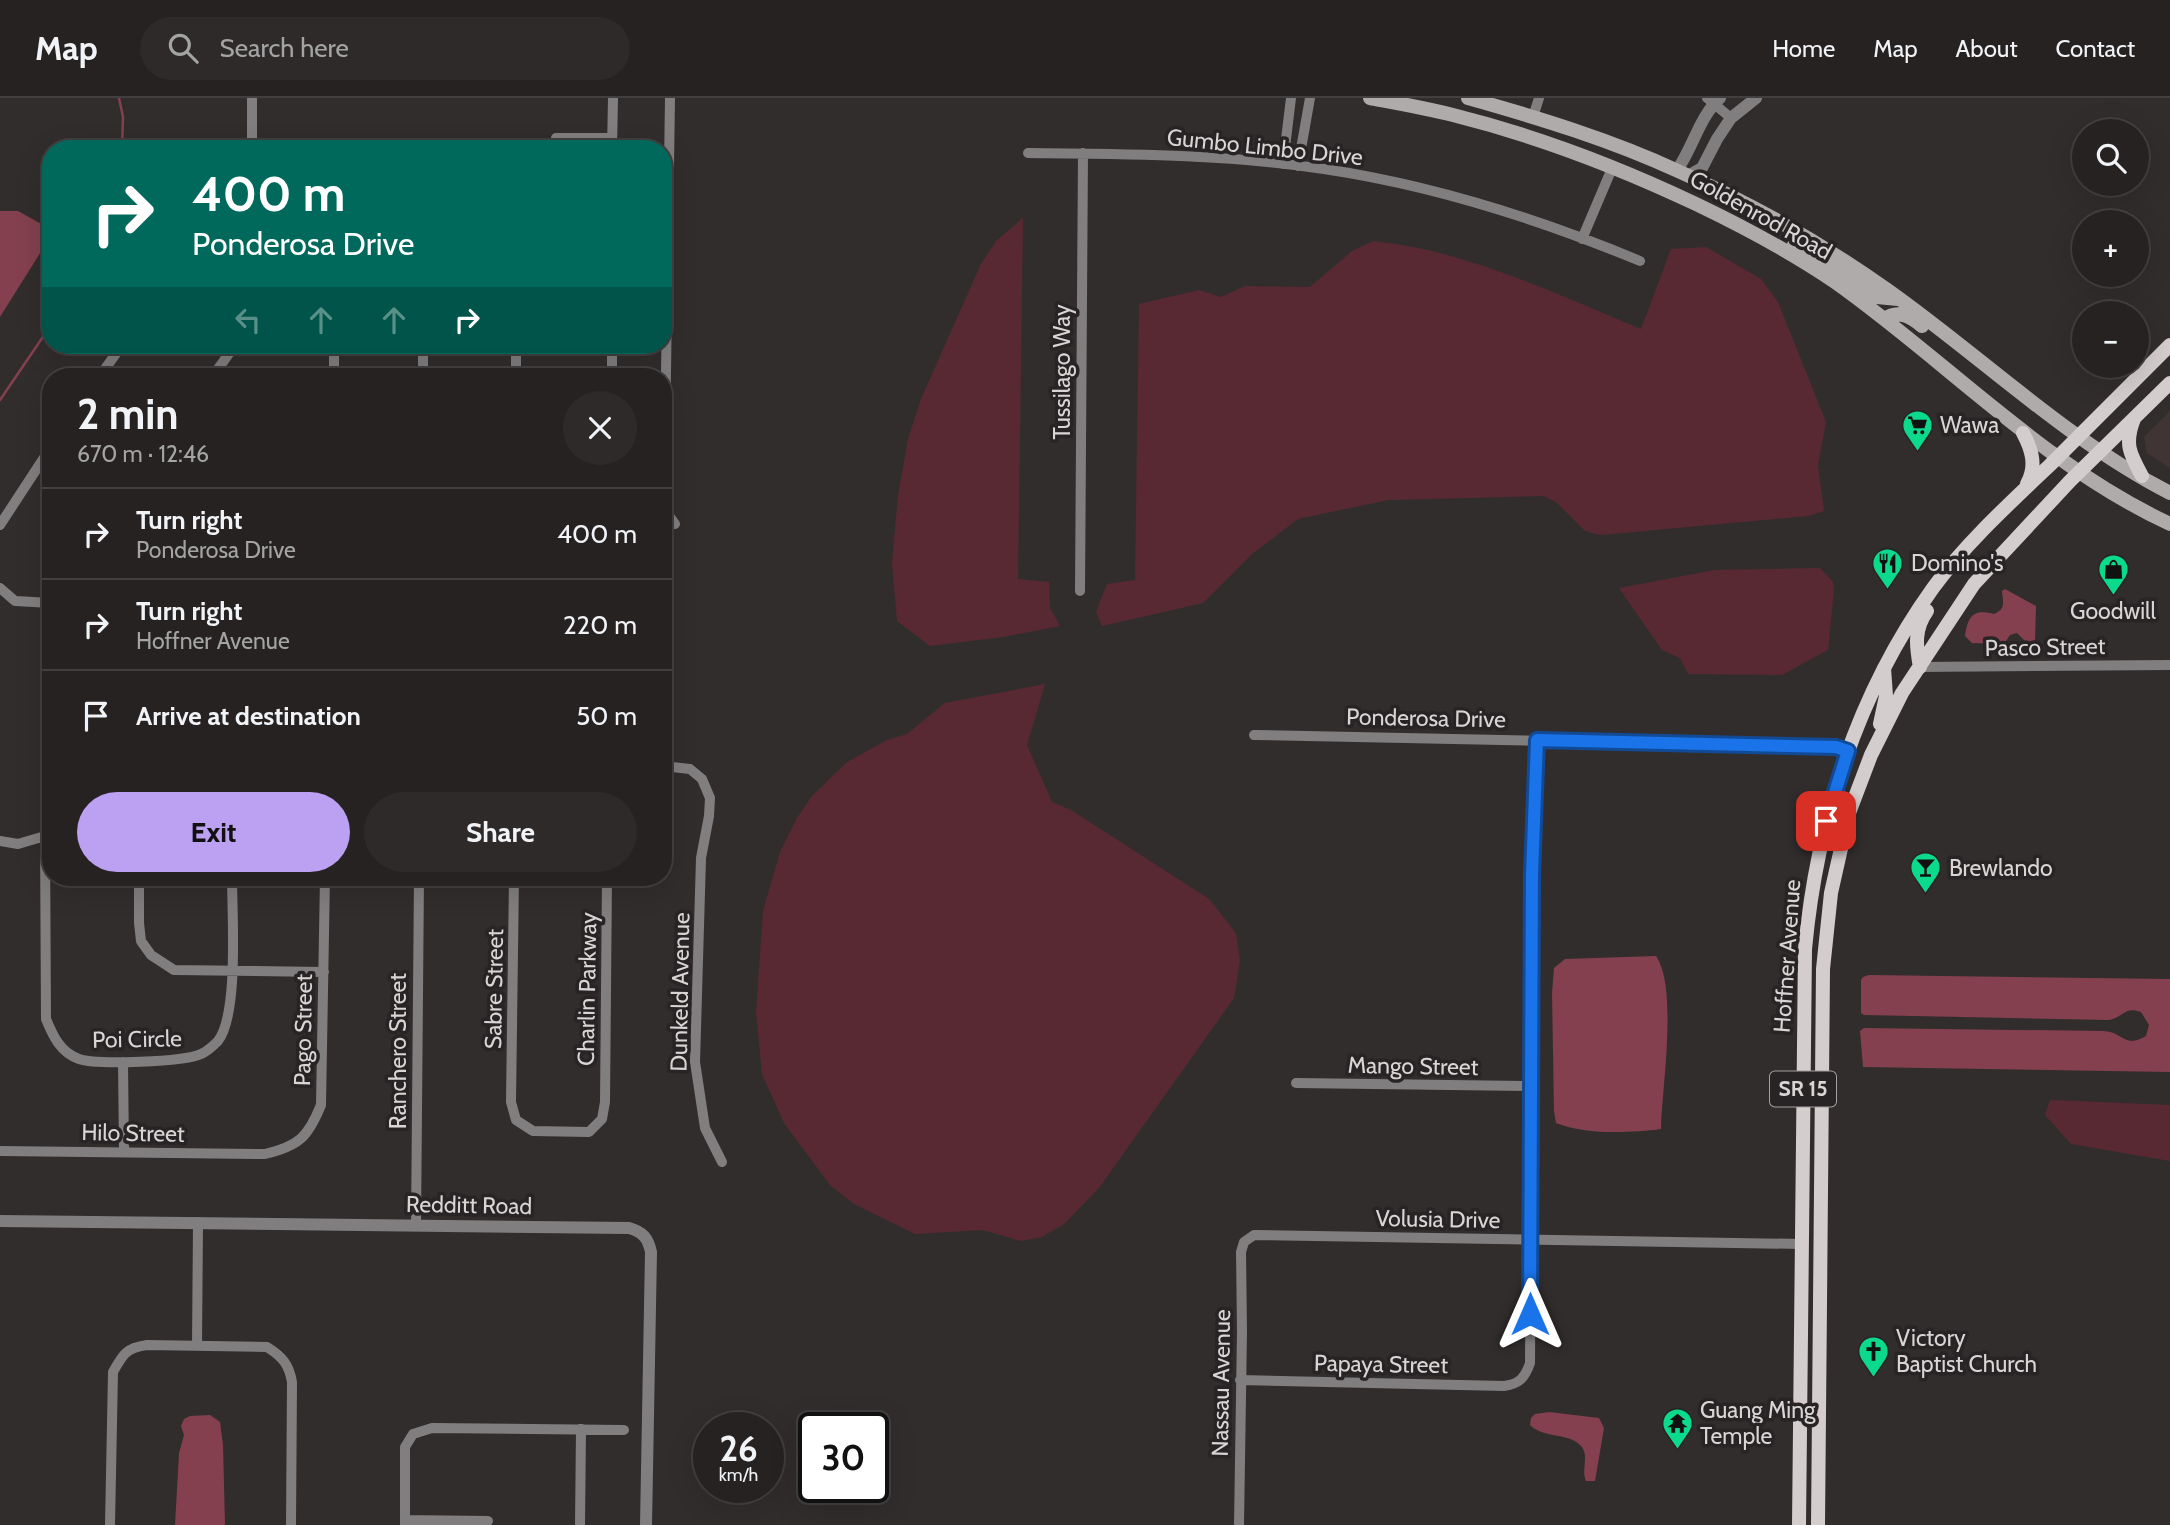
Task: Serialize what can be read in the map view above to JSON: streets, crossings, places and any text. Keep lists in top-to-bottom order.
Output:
{
  "streets": {
    "main road": ["Goldenrod Road", "Hoffner Avenue", "SR 15"],
    "street": [
      "Gumbo Limbo Drive",
      "Tussilago Way",
      "Pasco Street",
      "Ponderosa Drive",
      "Sabre Street",
      "Charlin Parkway",
      "Dunkeld Avenue",
      "Pago Street",
      "Poi Circle",
      "Ranchero Street",
      "Mango Street",
      "Hilo Street",
      "Redditt Road",
      "Volusia Drive",
      "Papaya Street",
      "Nassau Avenue"
    ]
  },
  "crossings": [
    ["Gumbo Limbo Drive", "Tussilago Way"],
    ["Goldenrod Road", "Hoffner Avenue"],
    ["Pasco Street", "Hoffner Avenue"],
    ["Ponderosa Drive", "Hoffner Avenue"],
    ["Hoffner Avenue", "Volusia Drive"],
    ["Sabre Street", "Charlin Parkway"],
    ["Pago Street", "Hilo Street"],
    ["Ranchero Street", "Redditt Road"],
    ["Volusia Drive", "Papaya Street"],
    ["Volusia Drive", "Nassau Avenue"],
    ["Papaya Street", "Nassau Avenue"]
  ],
  "places": {
    "supermarket": ["Wawa"],
    "restaurant": ["Domino's"],
    "shop": ["Goodwill"],
    "bar": ["Brewlando"],
    "church": ["Victory Baptist Church"],
    "temple": ["Guang Ming Temple"]
  },
  "page": {
    "header": "Map",
    "search": "Search here",
    "nav": [
      "Home",
      "Map",
      "About",
      "Contact"
    ],
    "map_buttons": ["+", "−"],
    "turn": ["400 m", "Ponderosa Drive"],
    "heading": ["2 min", "670 m · 12:46"],
    "list": [
      {
        "name": "Turn right",
        "note": "Ponderosa Drive",
        "value": "400 m"
      },
      {
        "name": "Turn right",
        "note": "Hoffner Avenue",
        "value": "220 m"
      },
      {
        "name": "Arrive at destination",
        "value": "50 m"
      }
    ],
    "buttons": ["Exit", "Share"],
    "speed": "26 km/h",
    "limit": "30"
  }
}
